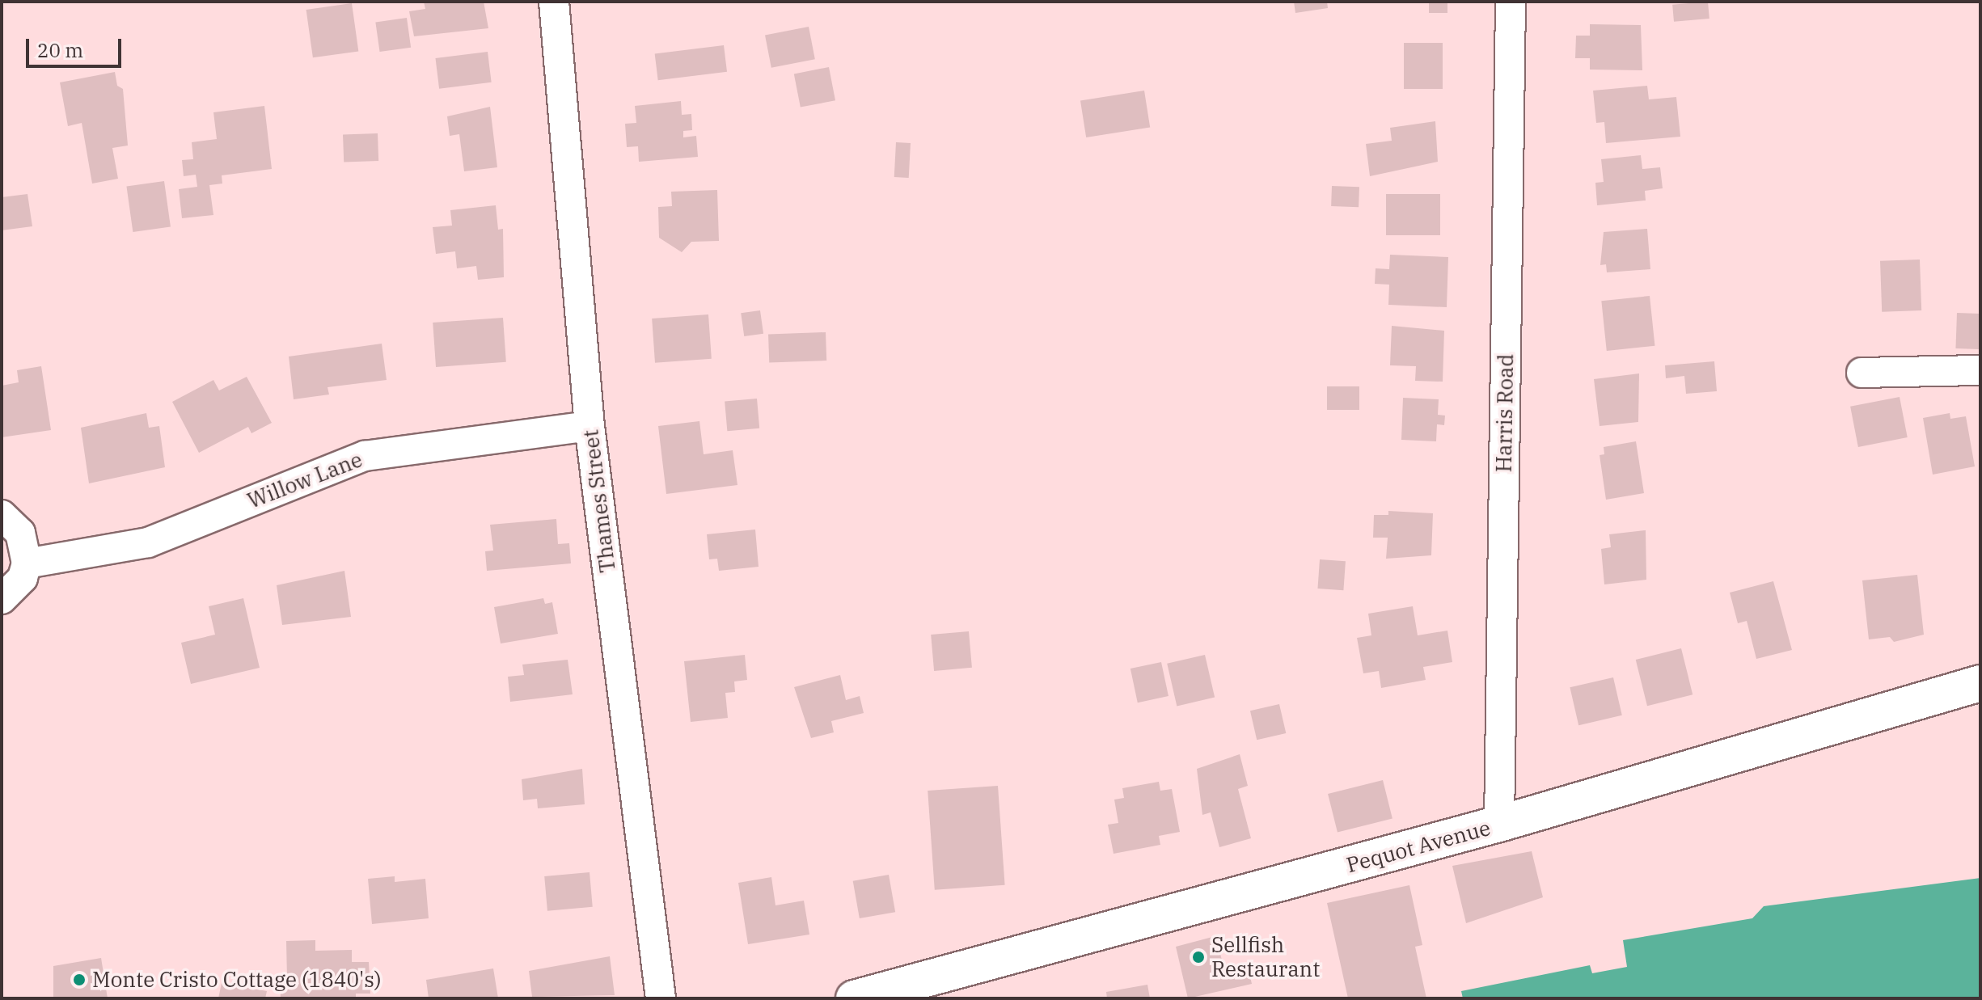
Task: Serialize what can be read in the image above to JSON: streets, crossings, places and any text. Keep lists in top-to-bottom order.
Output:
{
  "streets": {
    "street": [
      "Harris Road",
      "Willow Lane",
      "Thames Street",
      "Pequot Avenue"
    ]
  },
  "crossings": [
    ["Harris Road", "Pequot Avenue"],
    ["Willow Lane", "Thames Street"]
  ],
  "places": ["Sellfish Restaurant", "Monte Cristo Cottage (1840's)"],
  "scale_bar": "20 m"
}
